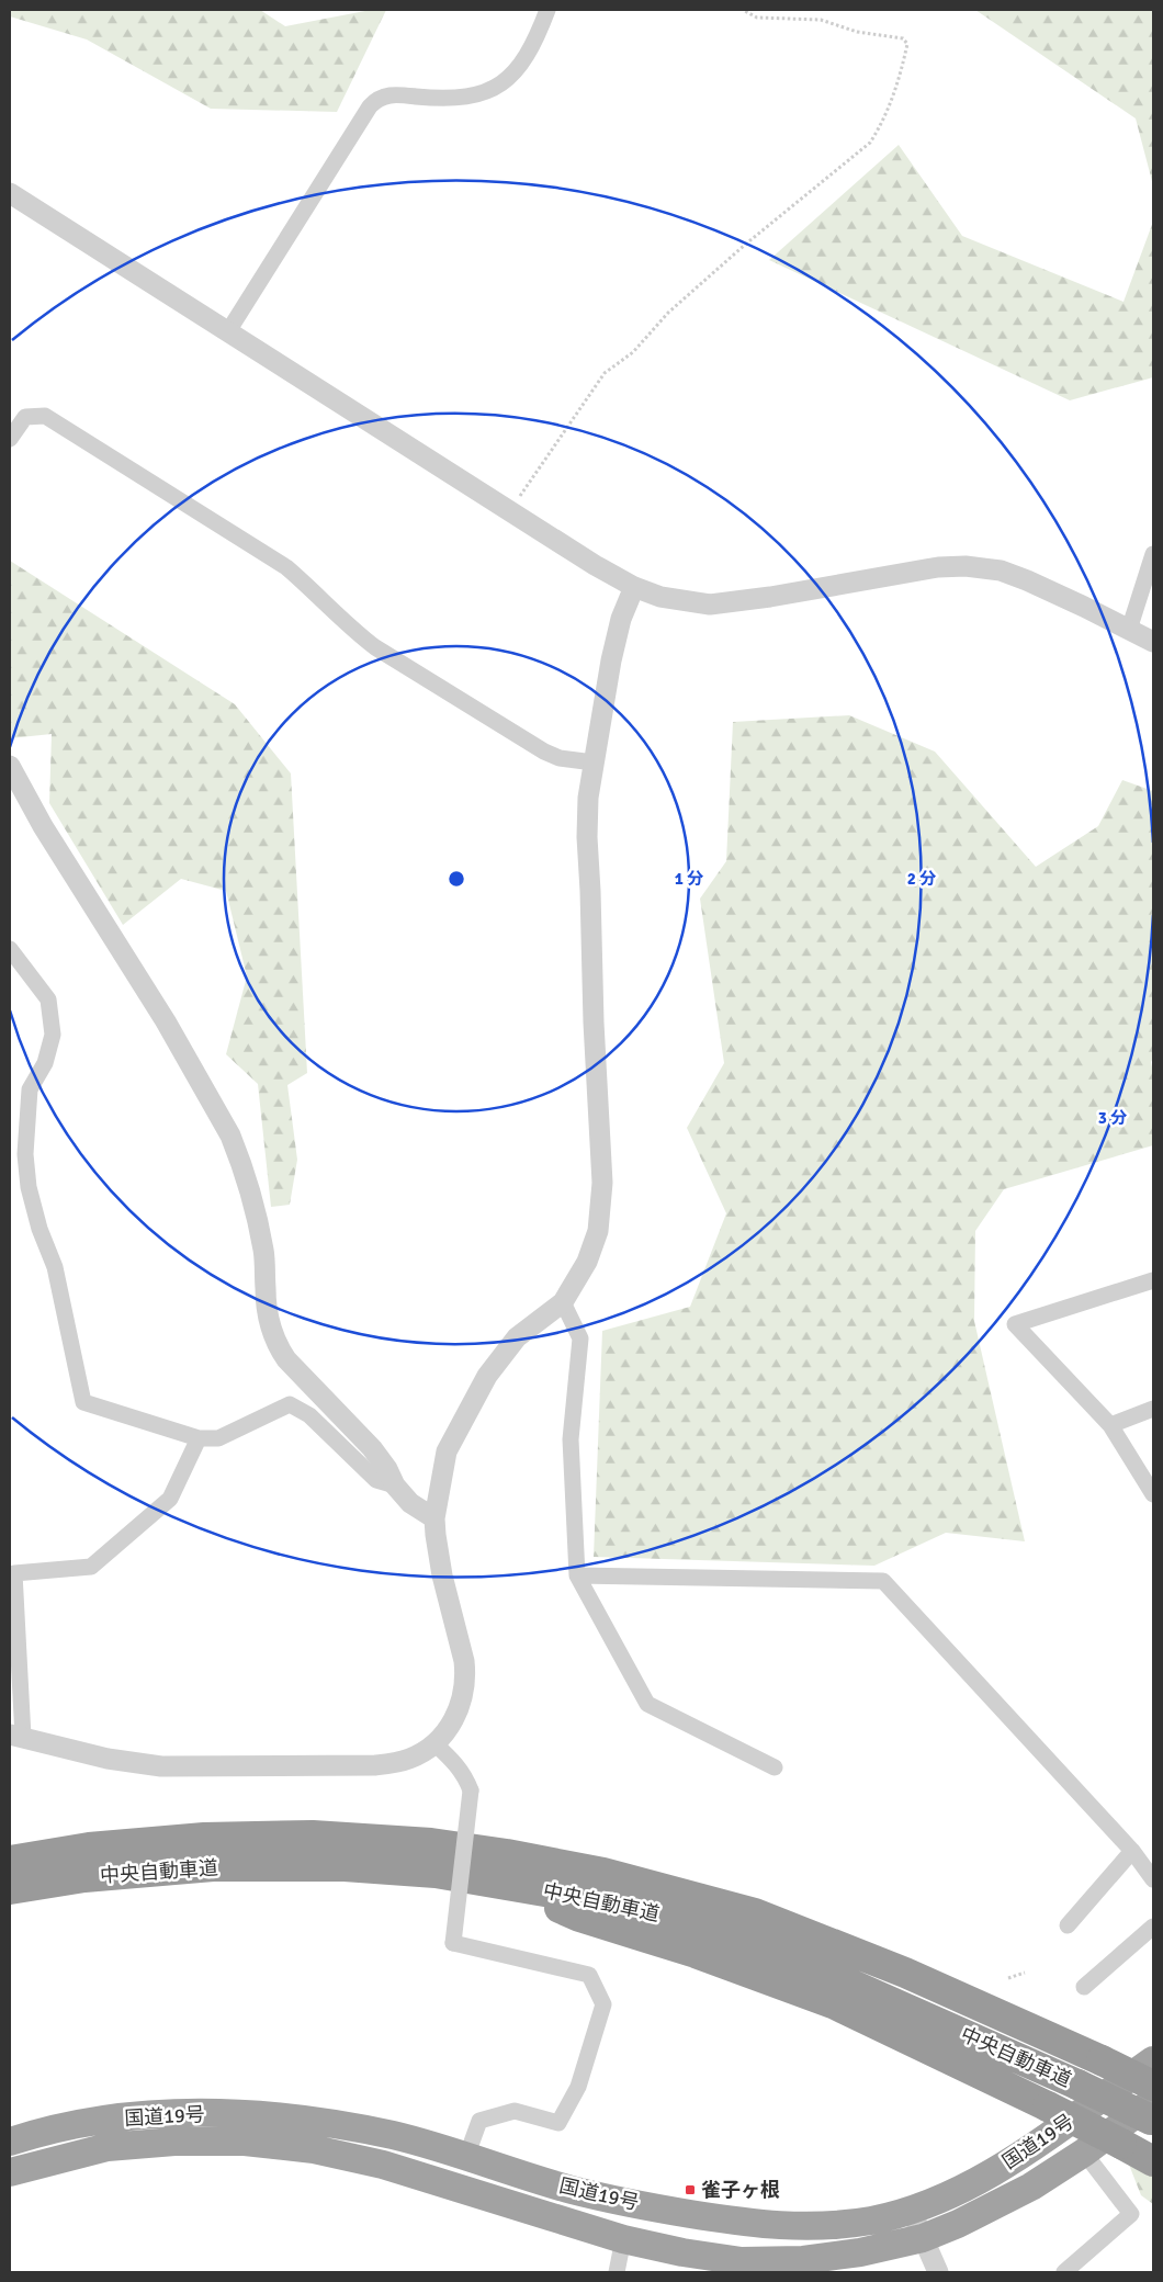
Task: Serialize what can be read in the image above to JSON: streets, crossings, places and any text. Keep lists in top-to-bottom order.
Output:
{
  "streets": {
    "highway": ["中央自動車道", "国道19号"]
  },
  "crossings": [
    ["中央自動車道", "国道19号"]
  ],
  "places": {
    "transit": ["雀子ヶ根"]
  },
  "rings": ["1 分", "2 分", "3 分"]
}
